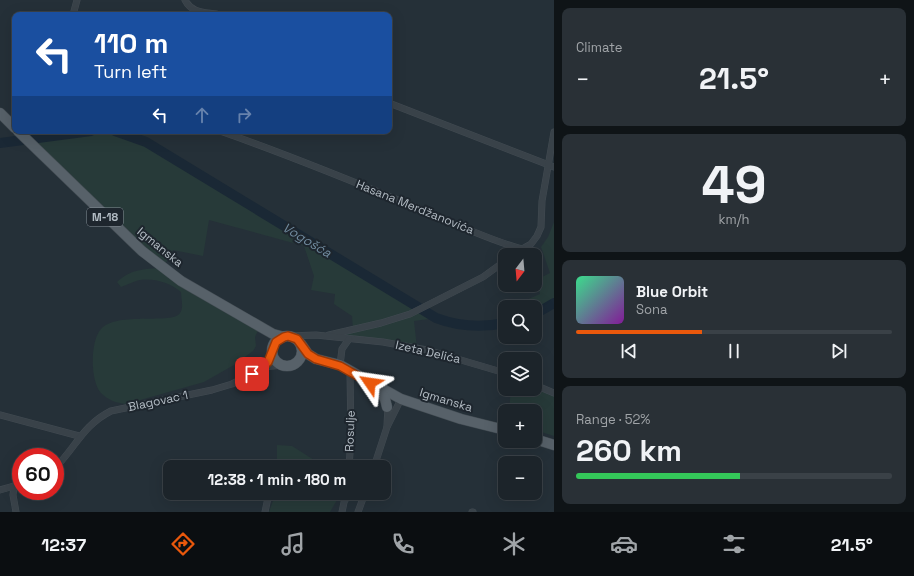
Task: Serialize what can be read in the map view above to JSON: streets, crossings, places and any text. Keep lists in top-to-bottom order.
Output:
{
  "streets": {
    "main road": ["M-18", "Igmanska"],
    "street": [
      "Hasana Merdžanovića",
      "Izeta Delića",
      "Blagovac 1",
      "Rosulje"
    ]
  },
  "crossings": [
    ["M-18", "Igmanska"],
    ["M-18", "Izeta Delića"],
    ["M-18", "Blagovac 1"],
    ["Igmanska", "Izeta Delića"],
    ["Igmanska", "Blagovac 1"],
    ["Igmanska", "Rosulje"],
    ["Izeta Delića", "Blagovac 1"]
  ],
  "water": ["Vogošća"],
  "north": "bottom",
  "page": {
    "tile": [
      "Climate",
      ["49", "km/h"],
      ["Range · 52%", "260 km"]
    ],
    "turn": ["110 m", "Turn left"],
    "heat": ["−", "21.5°", "+"],
    "map_buttons": ["+", "−"],
    "song": ["Blue Orbit", "Sona"],
    "limit": "60",
    "trip": "12:38 · 1 min · 180 m",
    "tabs": ["12:37", "21.5°"]
  }
}
